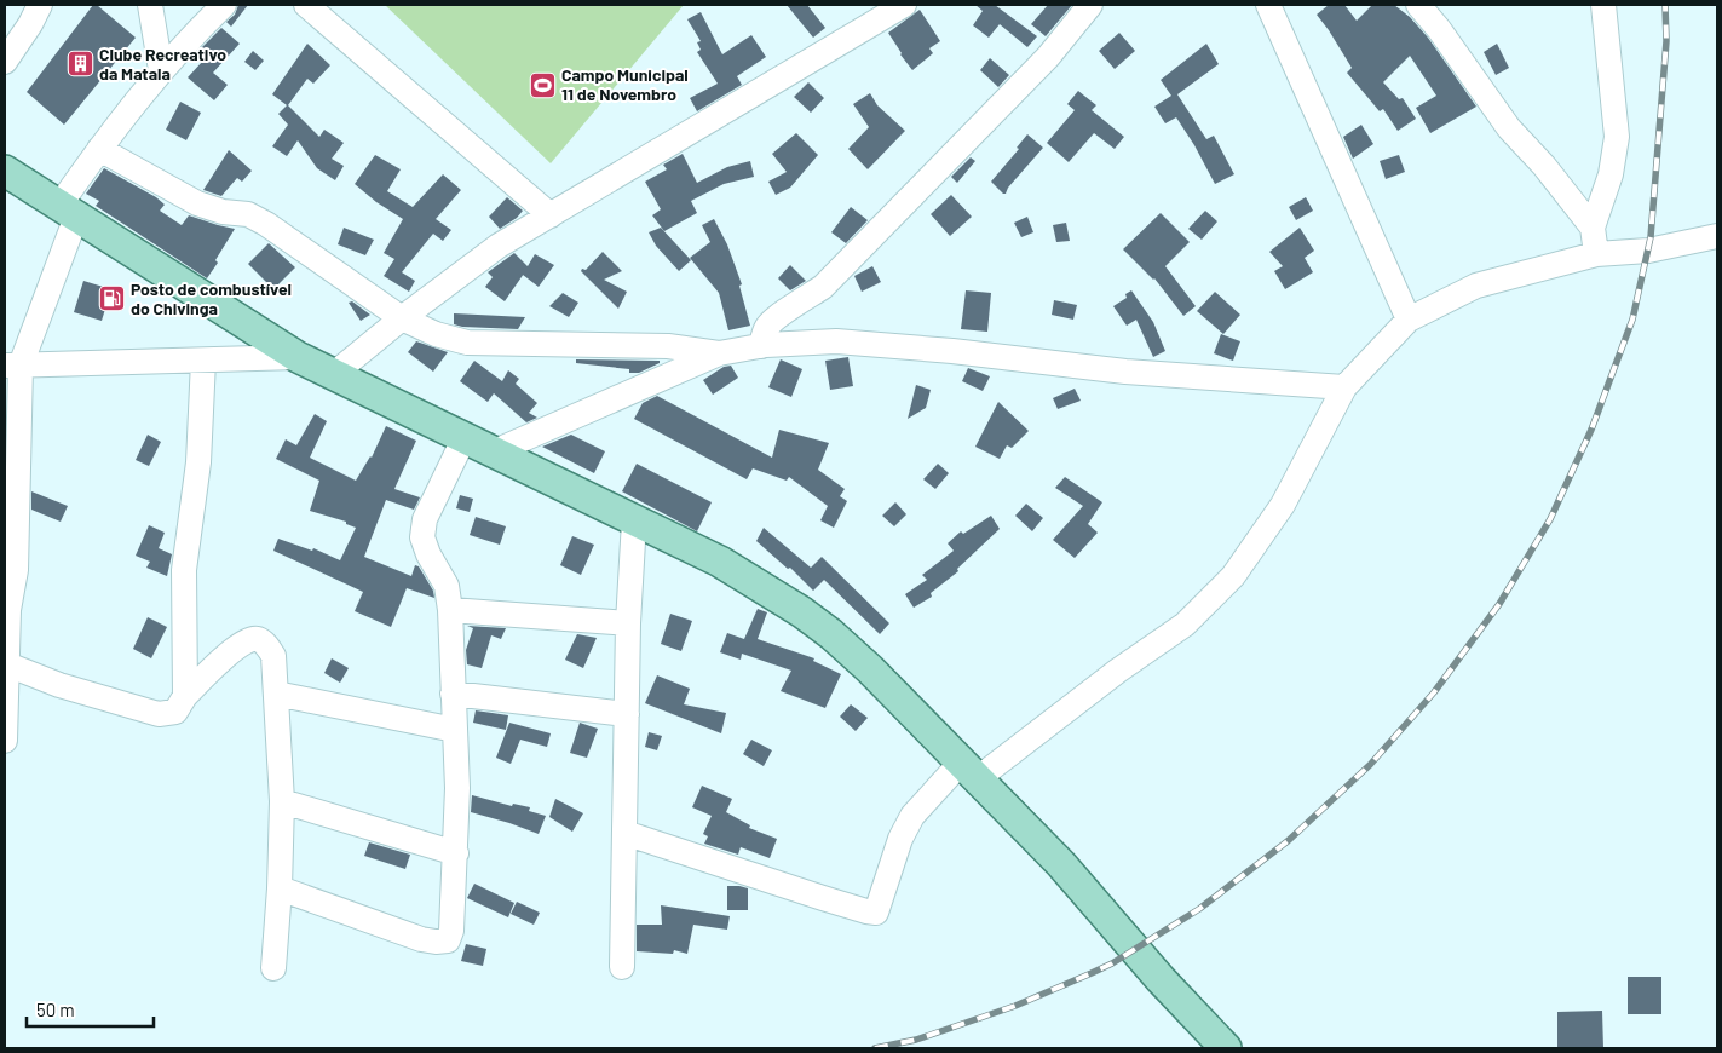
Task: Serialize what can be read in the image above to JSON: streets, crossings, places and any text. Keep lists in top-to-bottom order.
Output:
{
  "places": {
    "building": ["Clube Recreativo da Matala"],
    "sports": ["Campo Municipal 11 de Novembro"],
    "fuel station": ["Posto de combustível do Chivinga"]
  },
  "scale_bar": "50 m"
}
